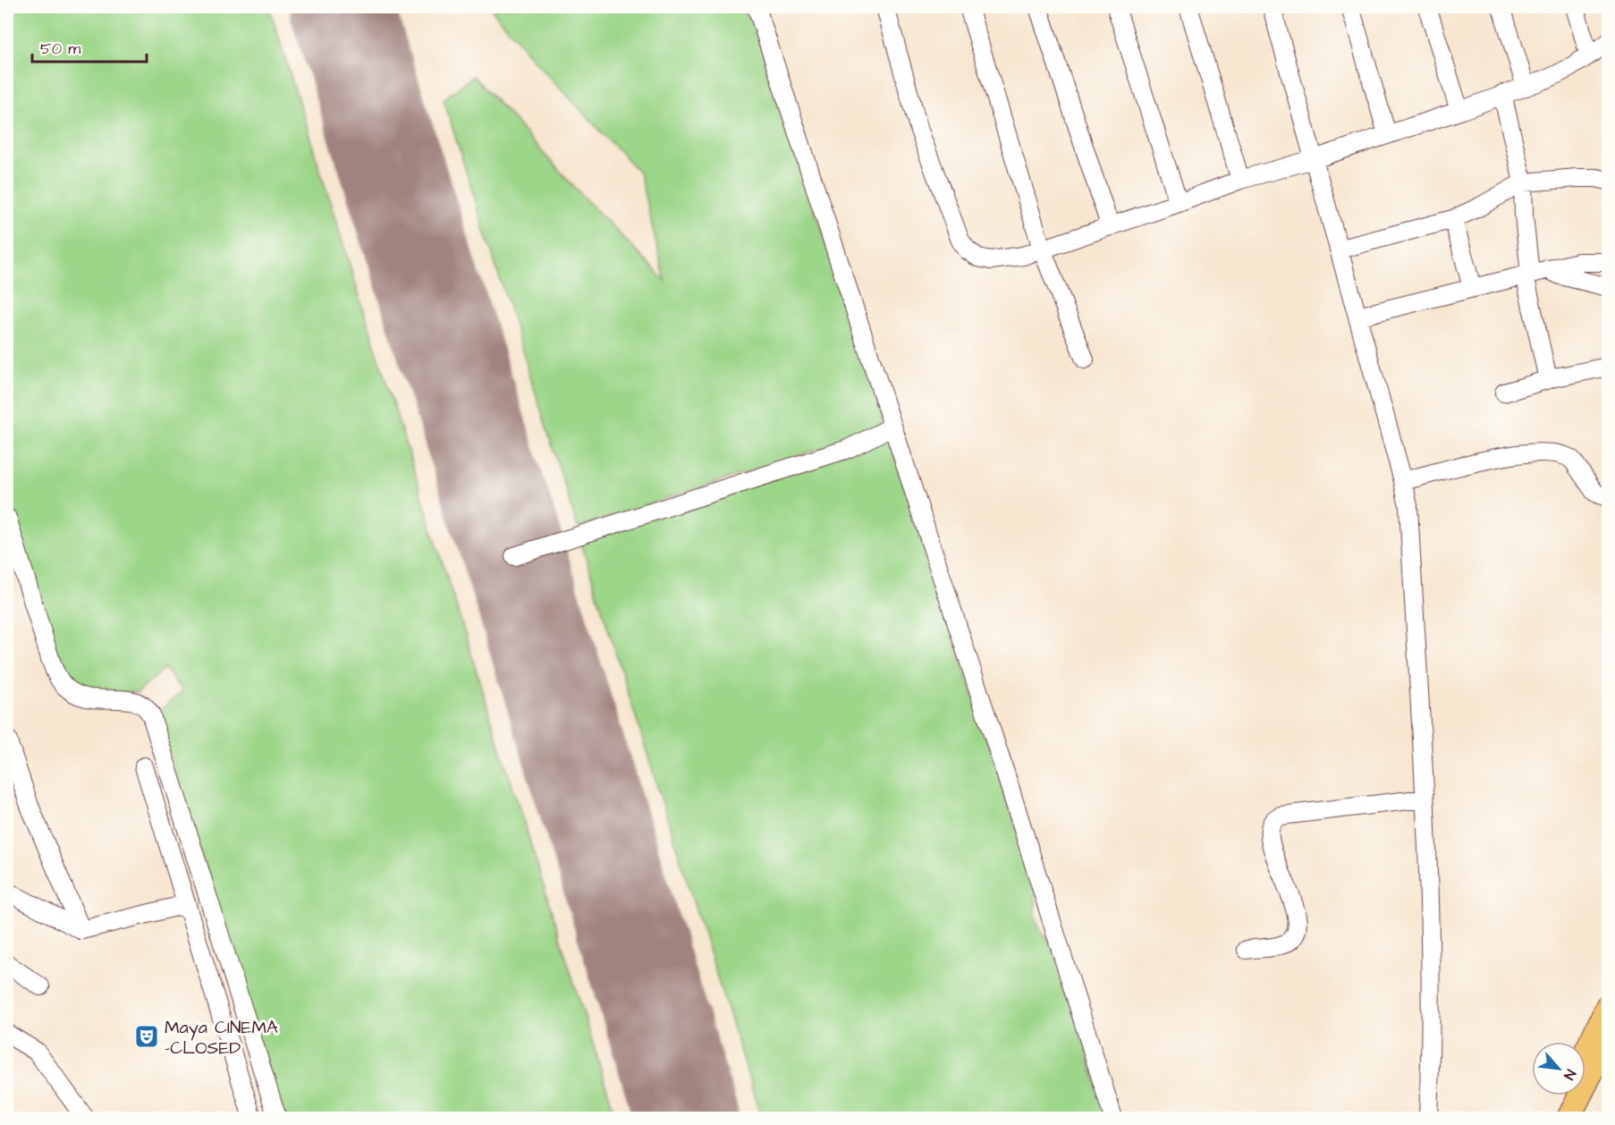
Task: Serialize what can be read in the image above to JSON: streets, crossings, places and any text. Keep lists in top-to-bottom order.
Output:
{
  "places": {
    "theatre": ["Maya CINEMA -CLOSED"]
  },
  "scale_bar": "50 m",
  "north": "bottom right"
}
